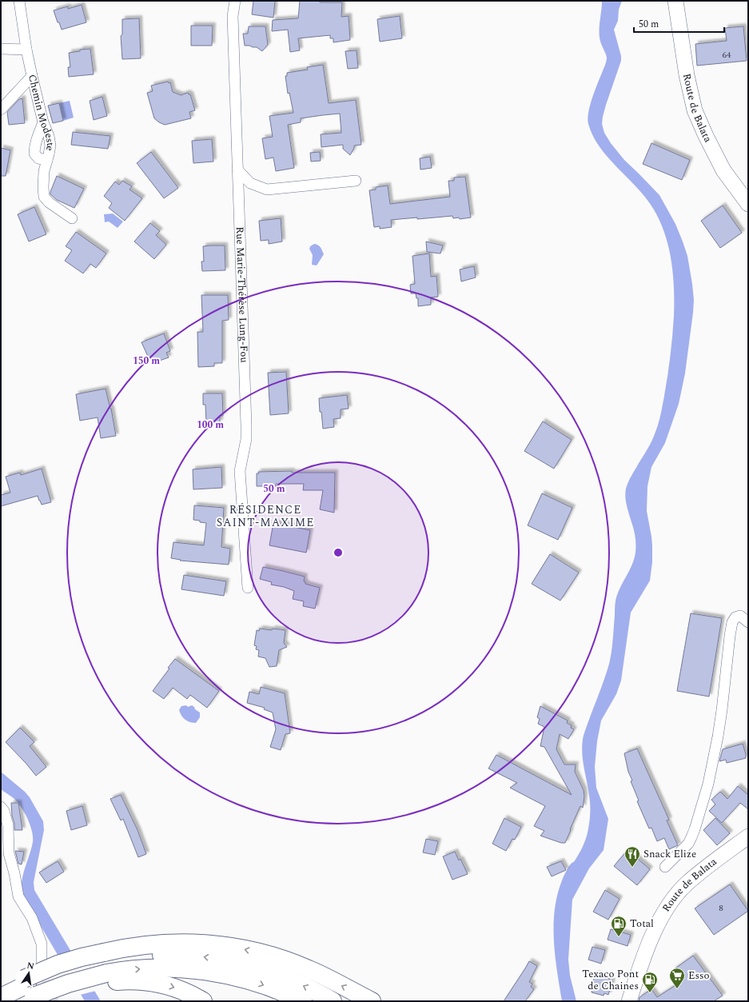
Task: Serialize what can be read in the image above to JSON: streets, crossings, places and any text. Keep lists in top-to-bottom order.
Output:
{
  "streets": {
    "main road": ["Route de Balata"],
    "street": ["Chemin Modeste", "Rue Marie-Thérèse Lung-Fou"]
  },
  "districts": ["RÉSIDENCE SAINT-MAXIME"],
  "places": {
    "restaurant": ["Snack Elize"],
    "fuel station": ["Total", "Texaco Pont de Chaines"],
    "supermarket": ["Esso"]
  },
  "house_numbers": ["64", "8"],
  "scale_bar": "50 m",
  "north": "top",
  "rings": ["150 m", "100 m", "50 m"]
}
